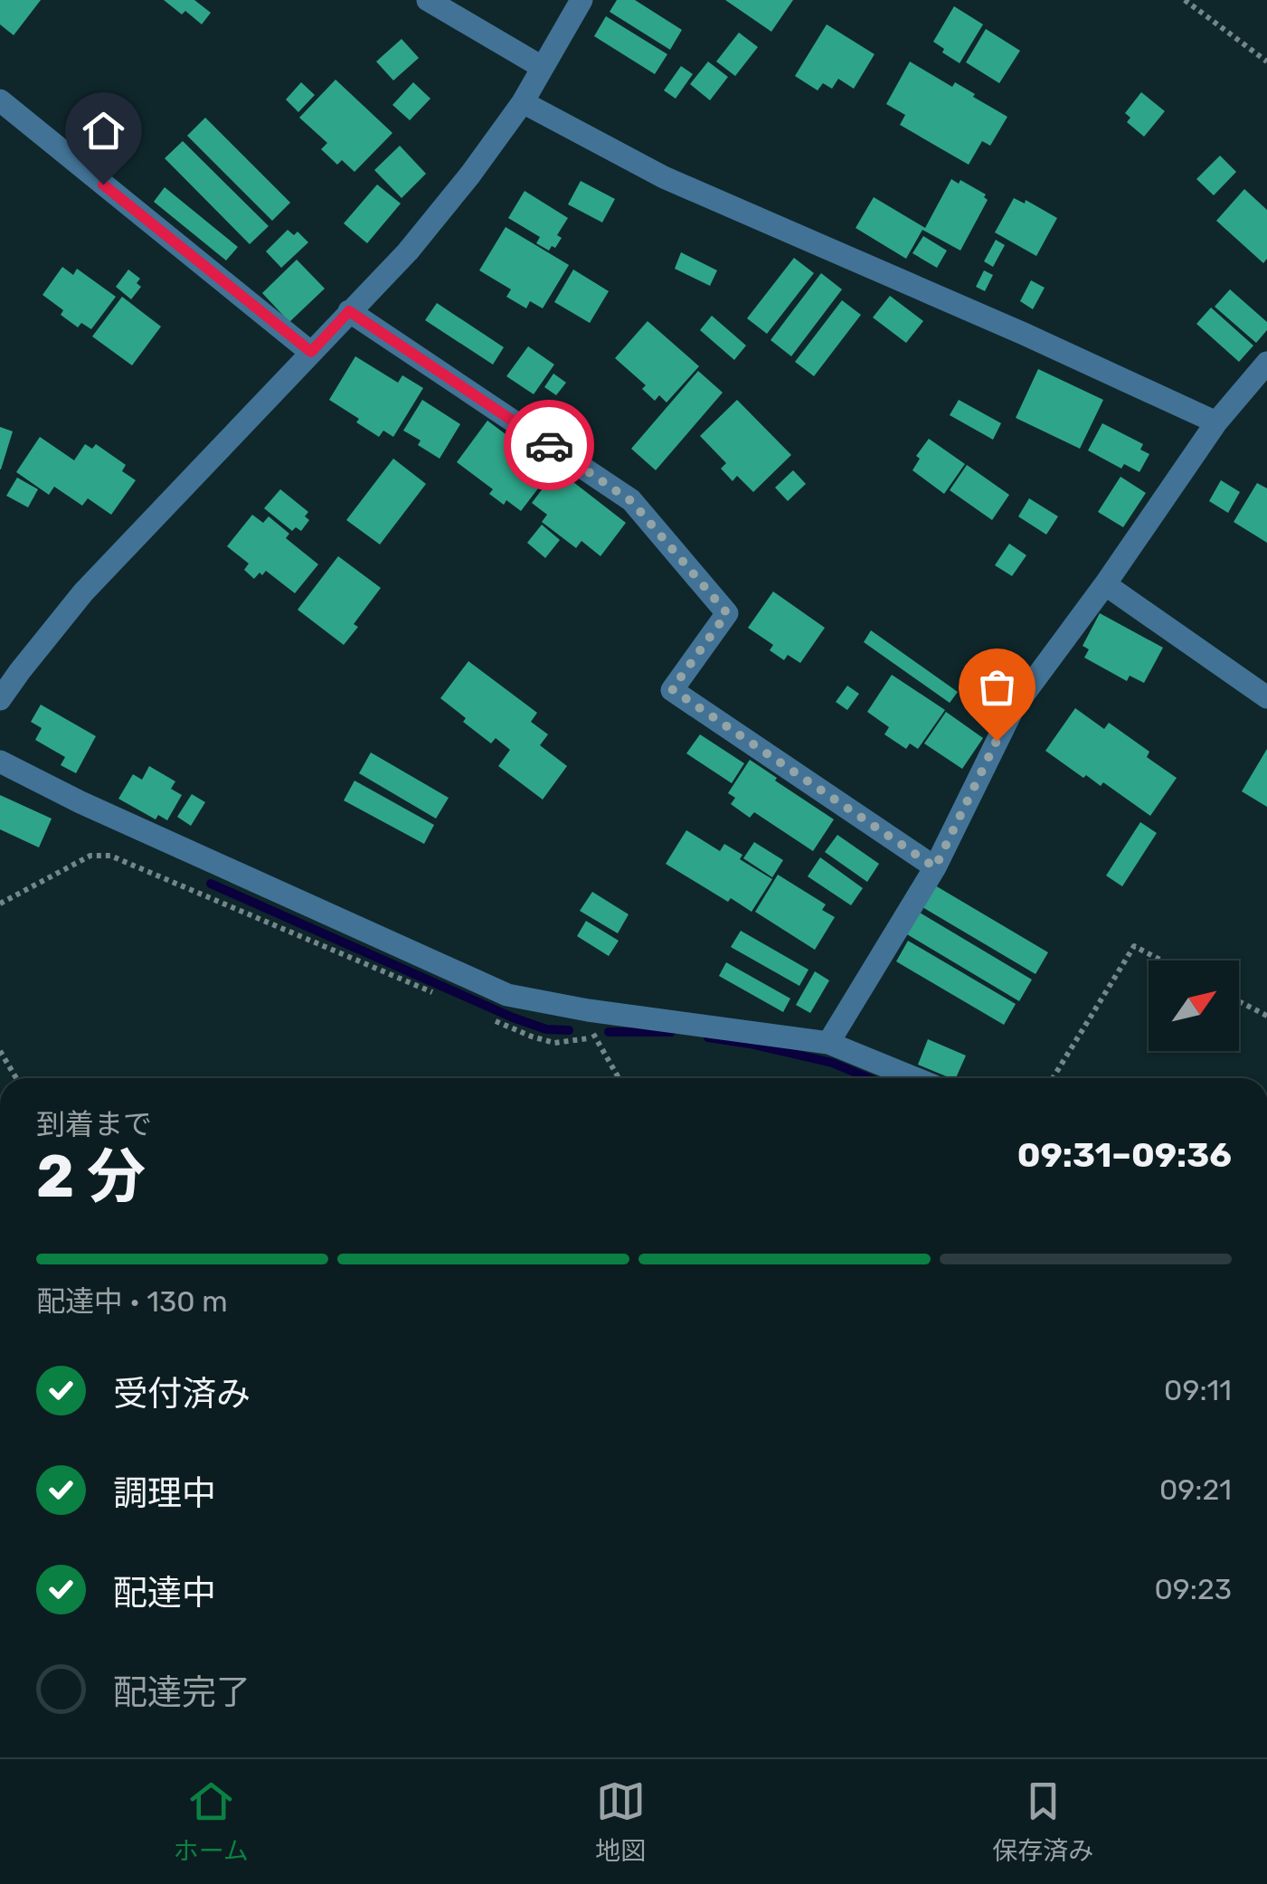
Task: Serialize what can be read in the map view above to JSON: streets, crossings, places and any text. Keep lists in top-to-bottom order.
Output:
{
  "north": "top right",
  "page": {
    "heading": ["2 分", "到着まで", "09:31–09:36"],
    "bar": "配達中 · 130 m",
    "list": [
      ["受付済み", "09:11"],
      ["調理中", "09:21"],
      ["配達中", "09:23"],
      "配達完了"
    ],
    "tabs": ["ホーム", "地図", "保存済み"]
  }
}
